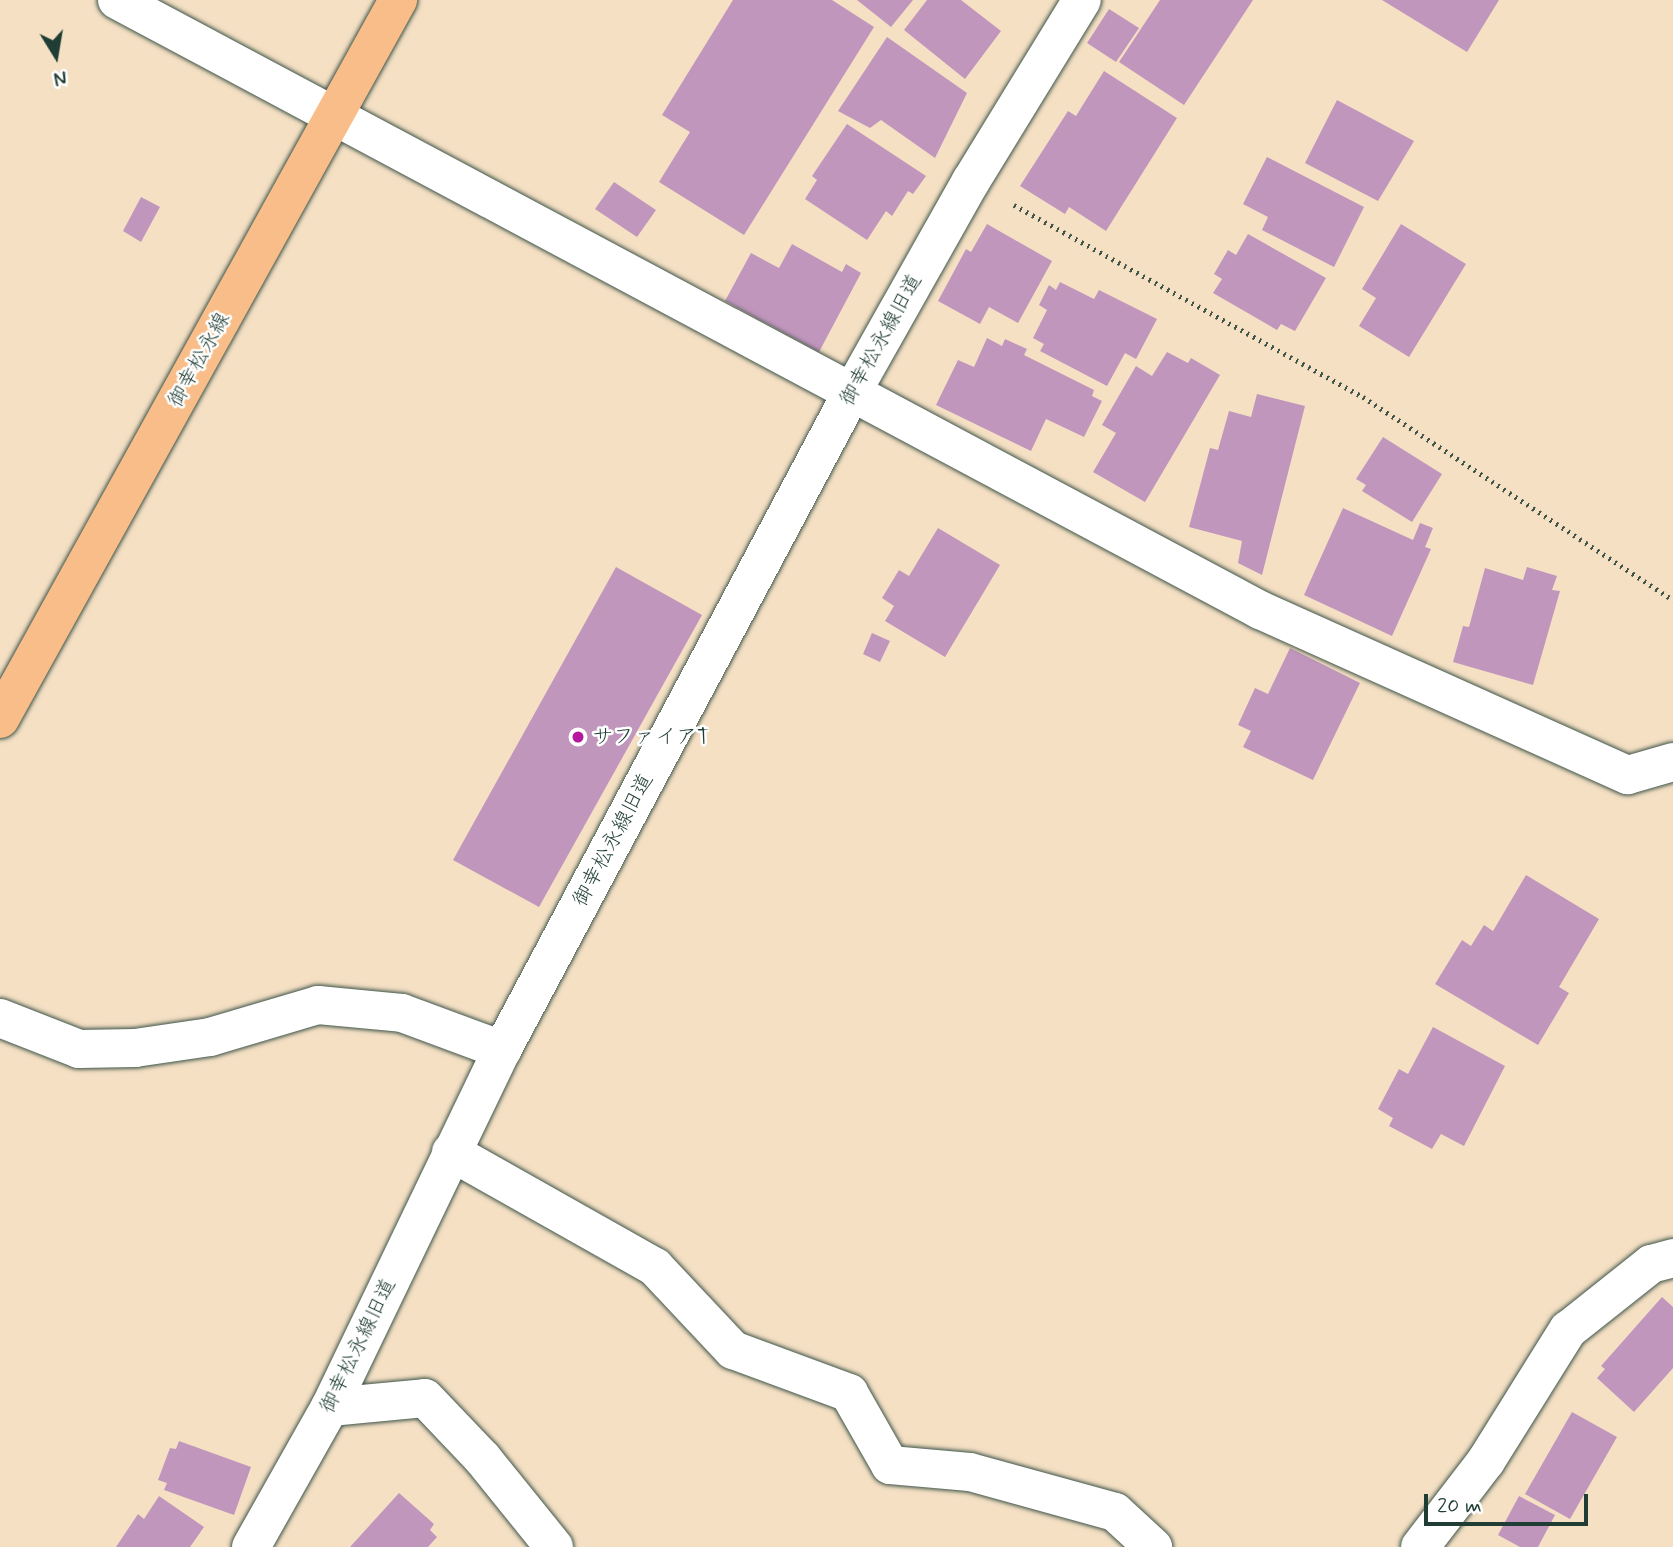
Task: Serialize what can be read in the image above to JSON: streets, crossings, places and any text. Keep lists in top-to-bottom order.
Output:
{
  "streets": {
    "main road": ["御幸松永線"],
    "street": ["御幸松永線旧道"]
  },
  "places": ["サファイアT"],
  "scale_bar": "20 m",
  "north": "bottom"
}
